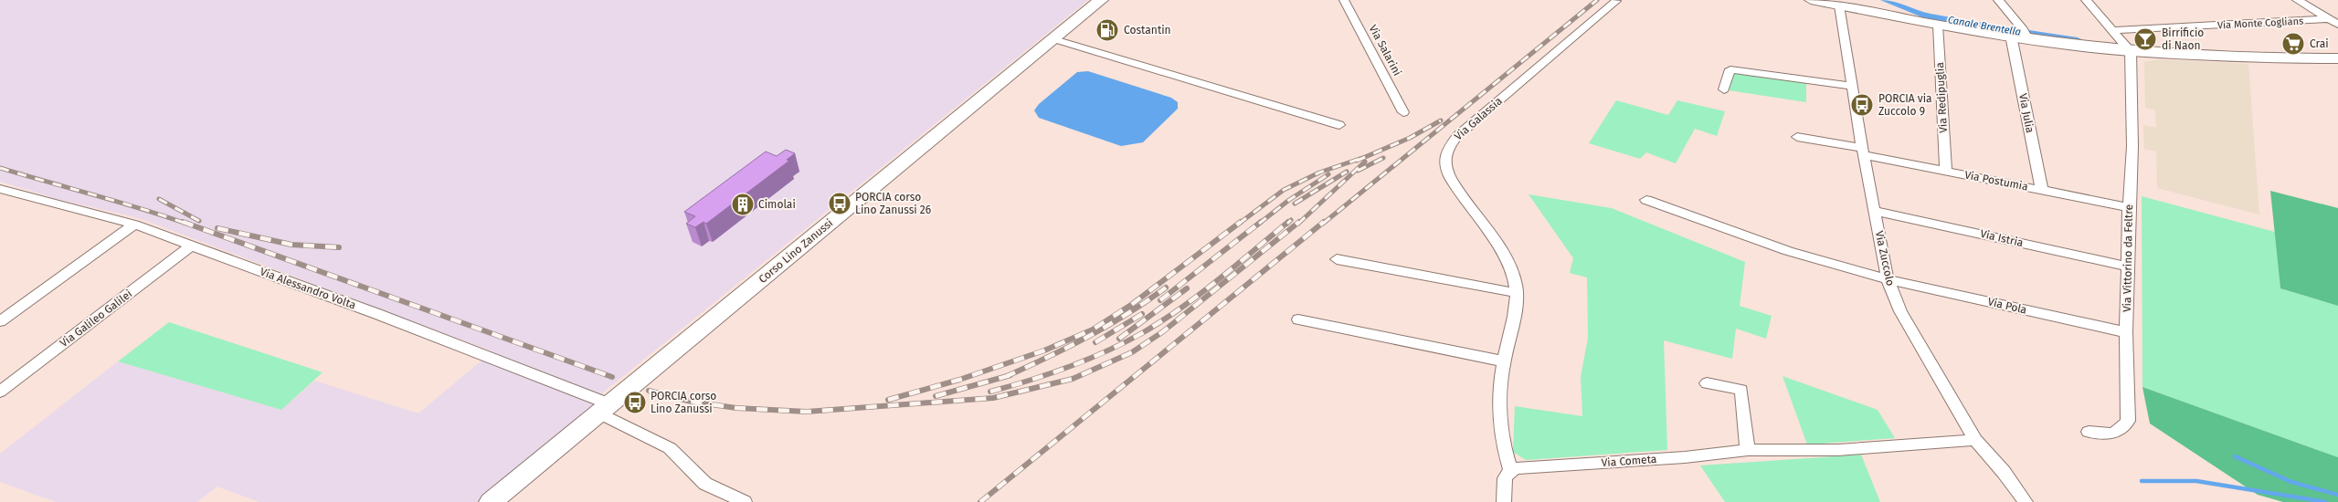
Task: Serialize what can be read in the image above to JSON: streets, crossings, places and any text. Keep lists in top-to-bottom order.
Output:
{
  "streets": {
    "main road": ["Corso Lino Zanussi"],
    "street": [
      "Via Monte Coglians",
      "Via Salarini",
      "Via Redipuglia",
      "Via Julia",
      "Via Galassia",
      "Via Postumia",
      "Via Istria",
      "Via Zuccolo",
      "Via Vittorino da Feltre",
      "Via Alessandro Volta",
      "Via Pola",
      "Via Galileo Galilei",
      "Via Cometa"
    ]
  },
  "crossings": [
    ["Via Redipuglia", "Via Postumia"],
    ["Via Julia", "Via Postumia"],
    ["Via Galassia", "Via Cometa"],
    ["Via Postumia", "Via Zuccolo"],
    ["Via Postumia", "Via Vittorino da Feltre"],
    ["Via Istria", "Via Zuccolo"],
    ["Via Istria", "Via Vittorino da Feltre"],
    ["Corso Lino Zanussi", "Via Alessandro Volta"],
    ["Via Zuccolo", "Via Pola"],
    ["Via Zuccolo", "Via Cometa"],
    ["Via Vittorino da Feltre", "Via Pola"],
    ["Via Alessandro Volta", "Via Galileo Galilei"]
  ],
  "water": ["Canale Brentella"],
  "places": {
    "fuel station": ["Costantin"],
    "bar": ["Birrificio di Naon"],
    "supermarket": ["Crai"],
    "bus stop": ["PORCIA via Zuccolo 9", "PORCIA corso Lino Zanussi 26", "PORCIA corso Lino Zanussi"],
    "building": ["Cimolai"]
  }
}
